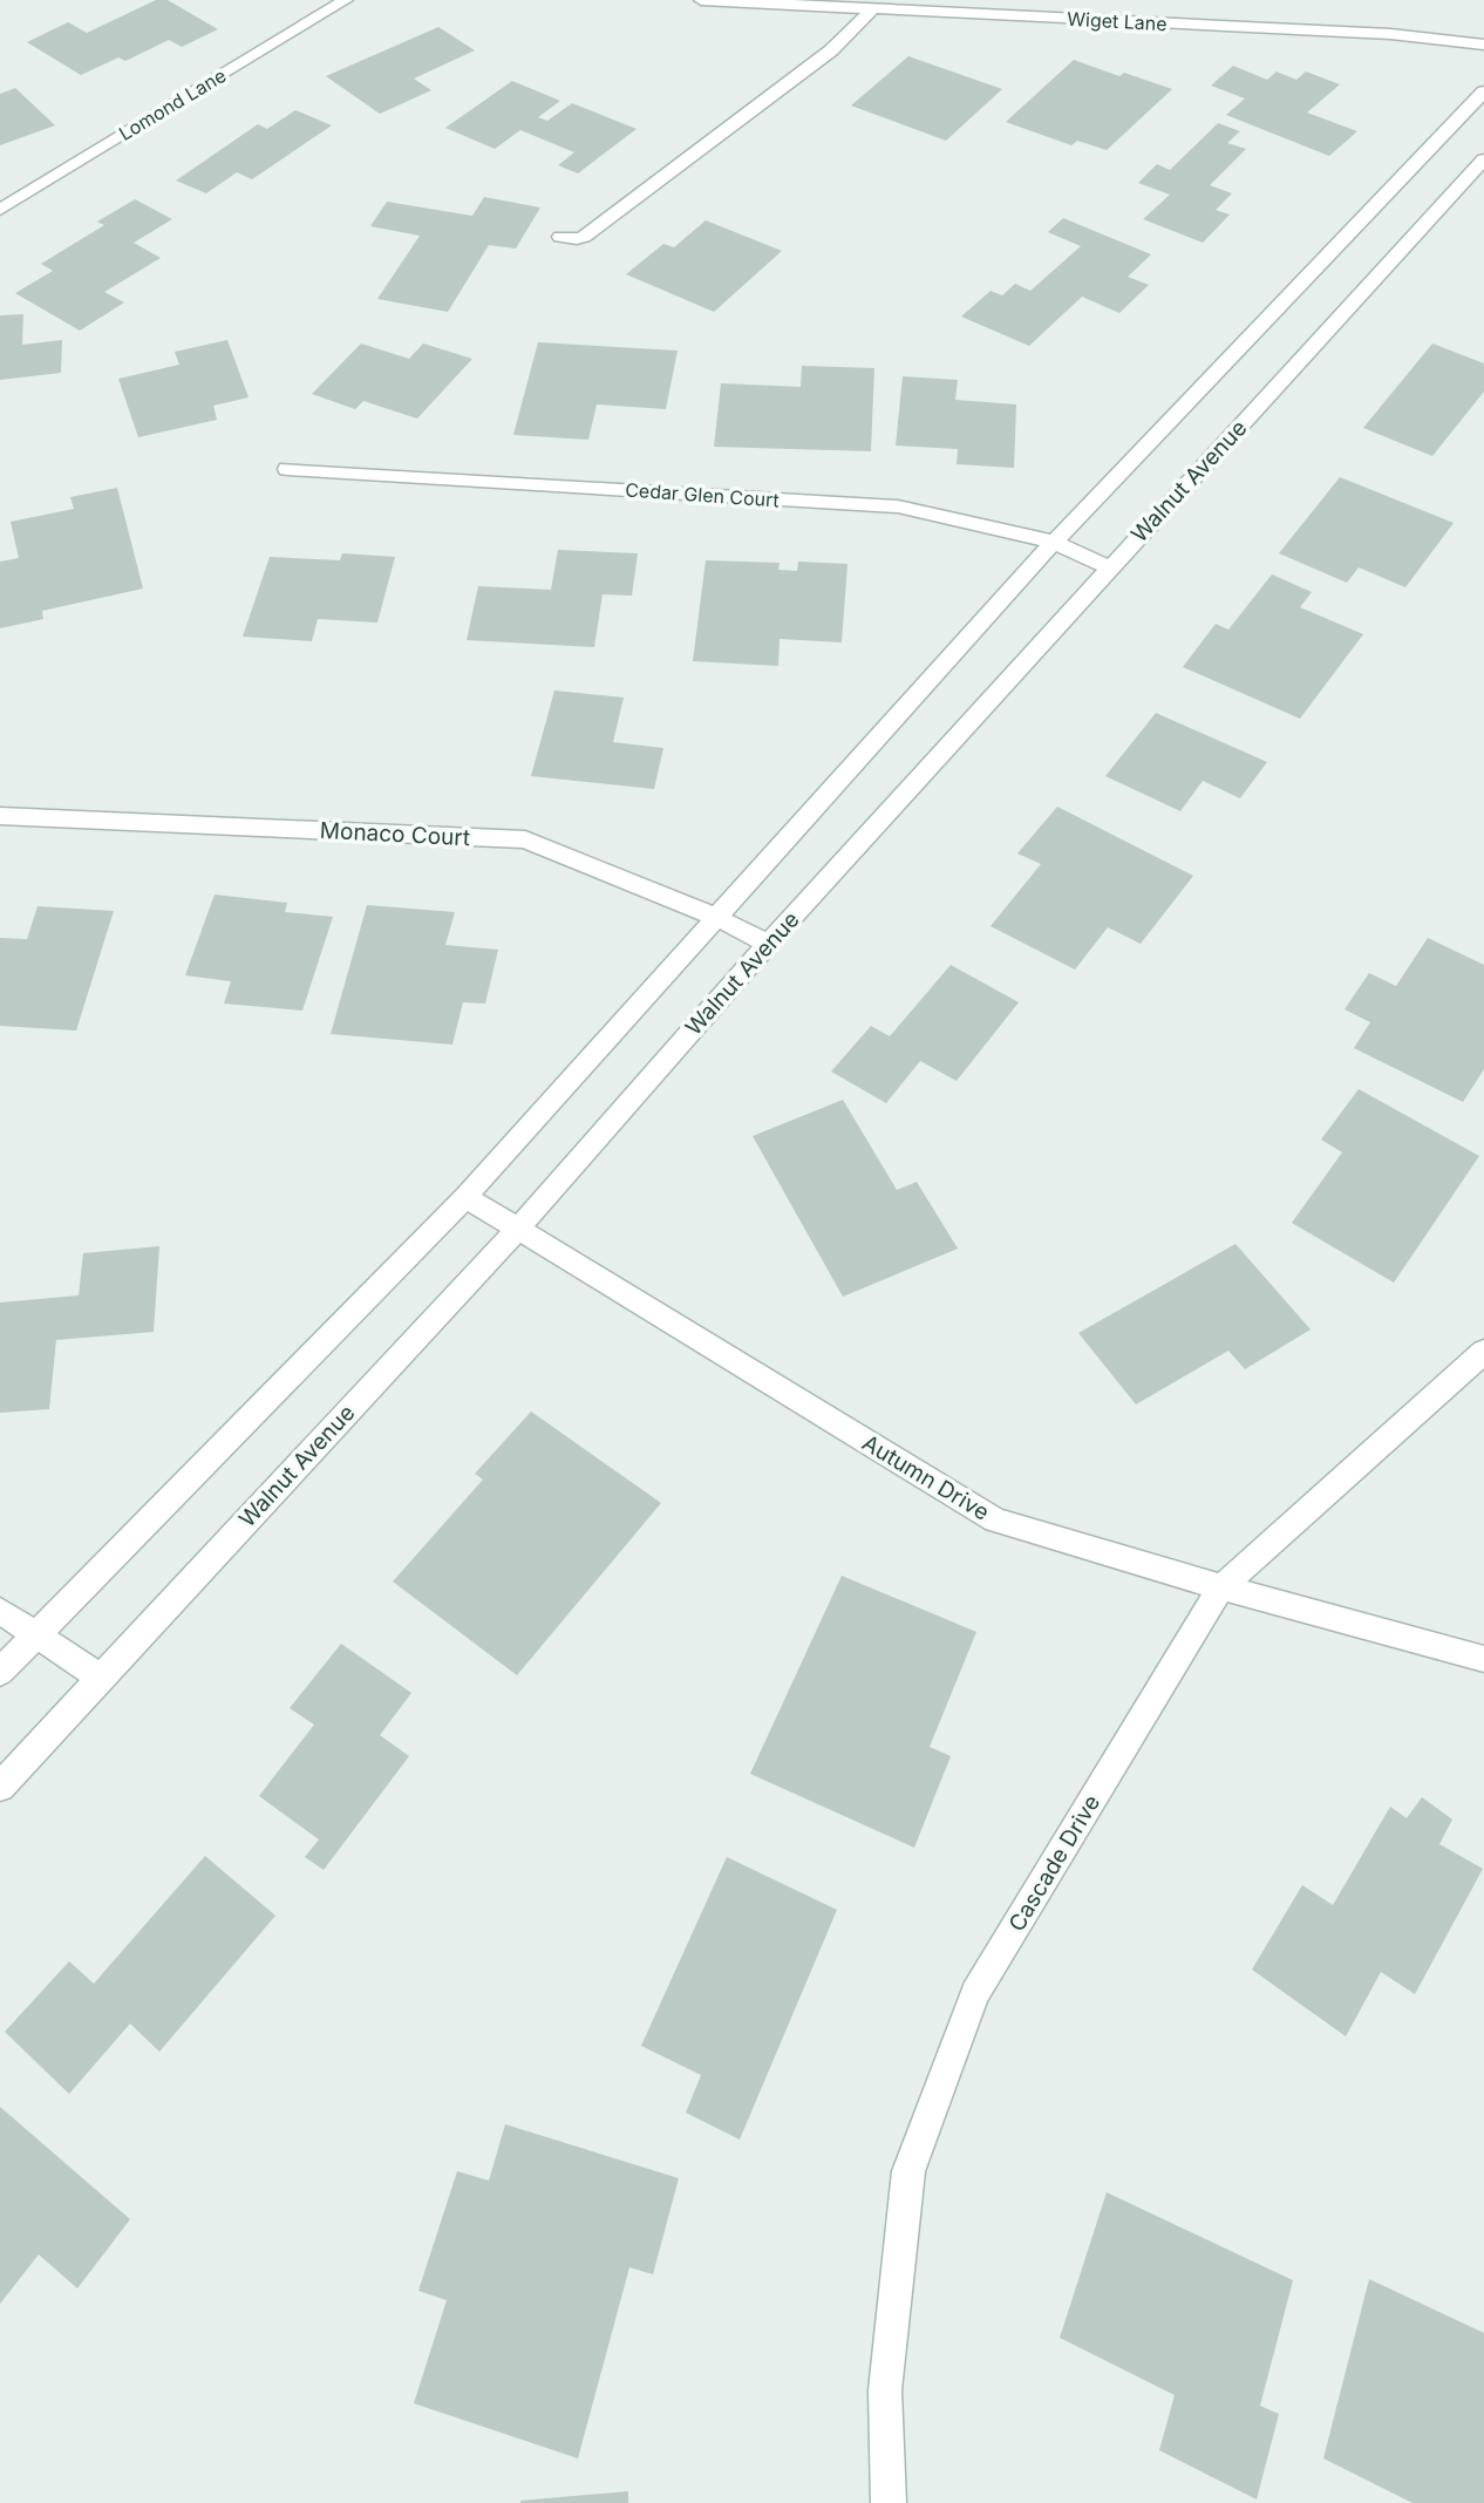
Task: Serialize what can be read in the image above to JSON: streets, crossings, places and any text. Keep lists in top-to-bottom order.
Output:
{
  "streets": {
    "street": [
      "Wiget Lane",
      "Lomond Lane",
      "Walnut Avenue",
      "Cedar Glen Court",
      "Monaco Court",
      "Autumn Drive",
      "Cascade Drive"
    ]
  },
  "crossings": [
    ["Walnut Avenue", "Cedar Glen Court"],
    ["Walnut Avenue", "Monaco Court"],
    ["Walnut Avenue", "Autumn Drive"],
    ["Autumn Drive", "Cascade Drive"]
  ]
}
